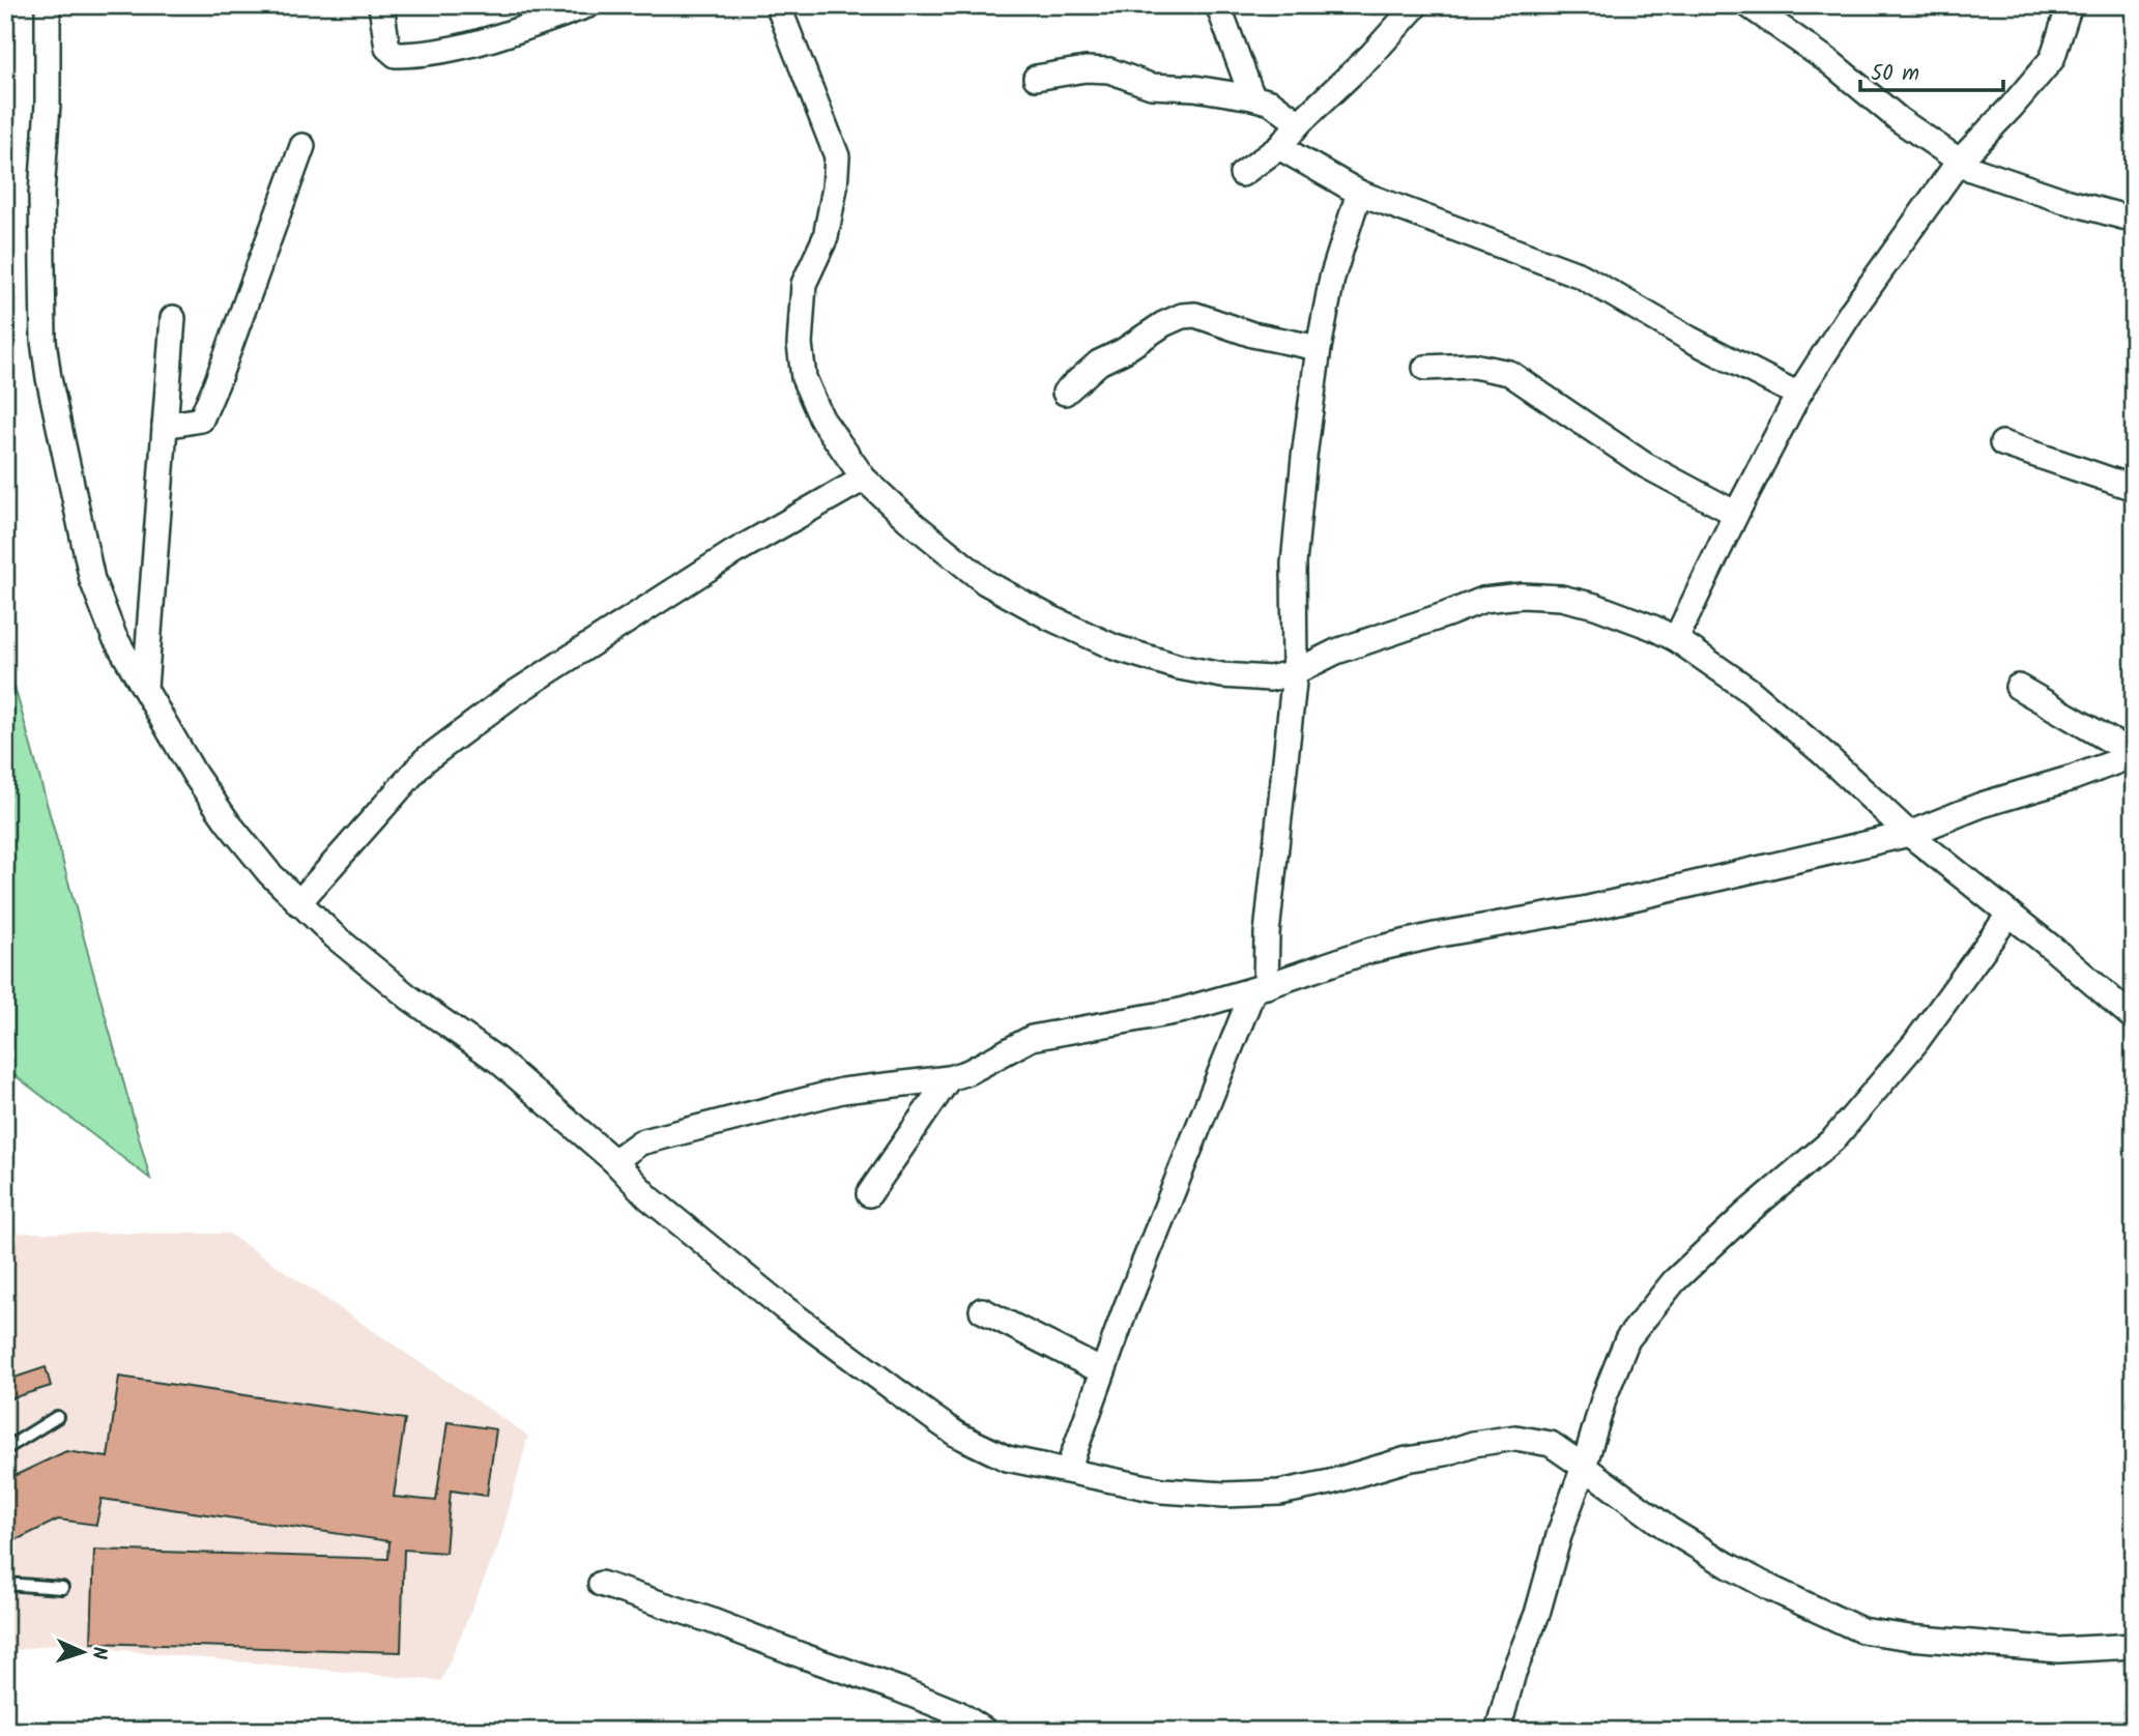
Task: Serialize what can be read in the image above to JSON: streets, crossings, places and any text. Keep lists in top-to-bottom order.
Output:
{
  "scale_bar": "50 m",
  "north": "right"
}
